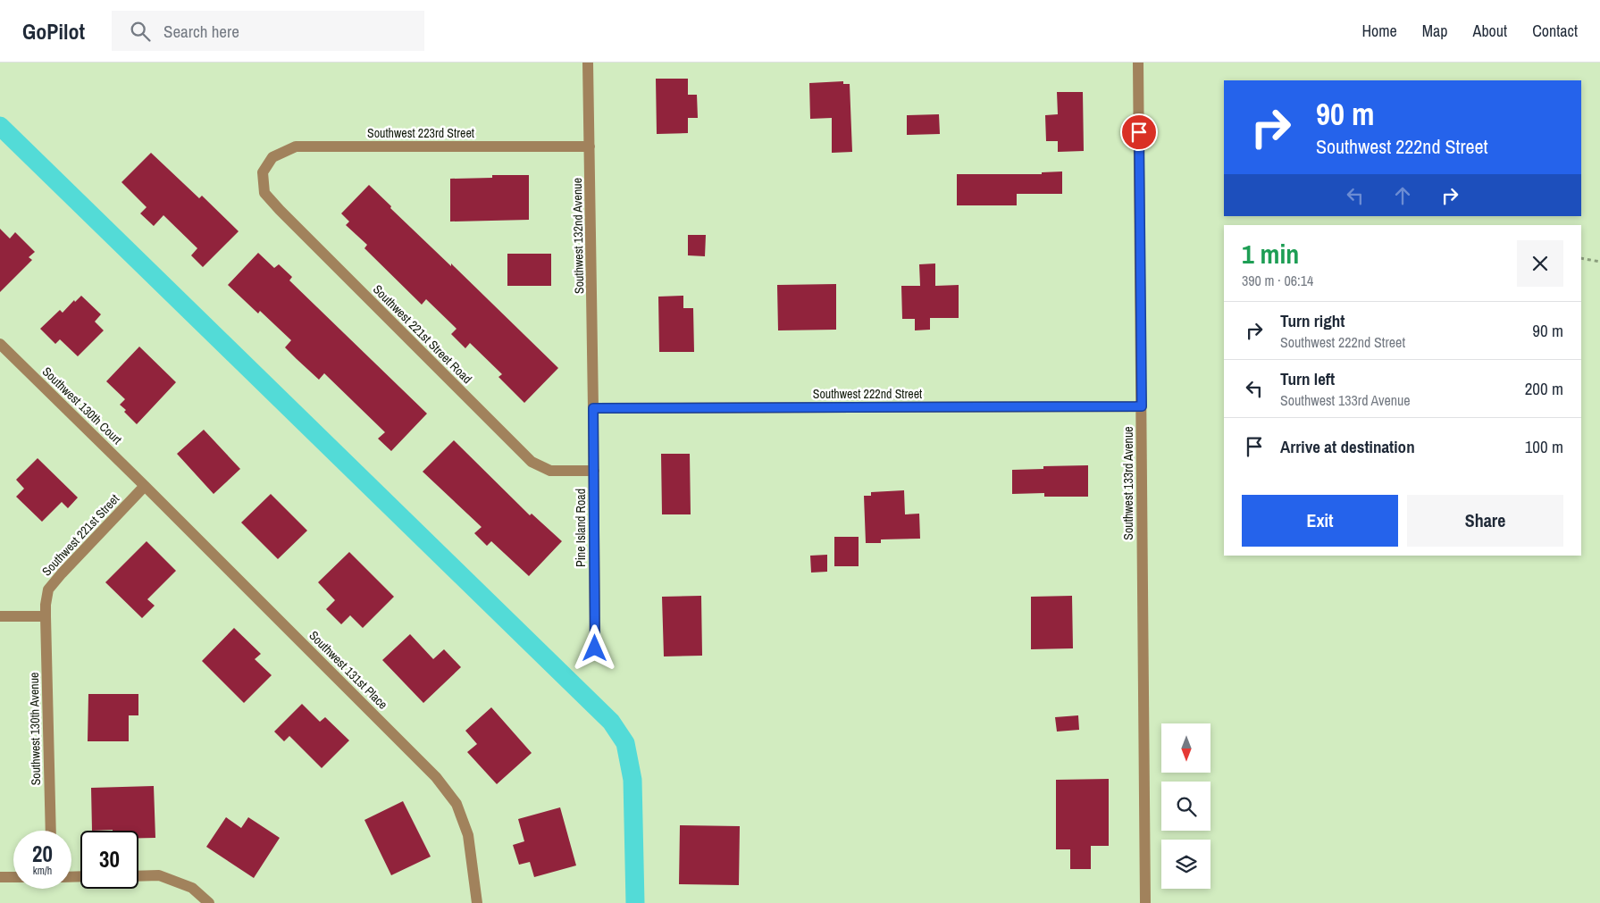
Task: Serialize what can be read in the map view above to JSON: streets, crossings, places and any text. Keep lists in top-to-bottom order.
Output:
{
  "streets": {
    "street": [
      "Southwest 223rd Street",
      "Southwest 132nd Avenue",
      "Southwest 221st Street Road",
      "Southwest 222nd Street",
      "Southwest 130th Court",
      "Southwest 133rd Avenue",
      "Pine Island Road",
      "Southwest 221st Street",
      "Southwest 131st Place",
      "Southwest 130th Avenue"
    ]
  },
  "crossings": [
    ["Southwest 223rd Street", "Southwest 132nd Avenue"],
    ["Southwest 223rd Street", "Southwest 221st Street Road"],
    ["Southwest 132nd Avenue", "Southwest 222nd Street"],
    ["Southwest 132nd Avenue", "Pine Island Road"],
    ["Southwest 221st Street Road", "Pine Island Road"],
    ["Southwest 222nd Street", "Southwest 133rd Avenue"],
    ["Southwest 222nd Street", "Pine Island Road"],
    ["Southwest 130th Court", "Southwest 221st Street"],
    ["Southwest 130th Court", "Southwest 131st Place"],
    ["Southwest 221st Street", "Southwest 131st Place"],
    ["Southwest 221st Street", "Southwest 130th Avenue"]
  ],
  "north": "bottom",
  "page": {
    "header": "GoPilot",
    "search": "Search here",
    "nav": [
      "Home",
      "Map",
      "About",
      "Contact"
    ],
    "turn": ["90 m", "Southwest 222nd Street"],
    "heading": ["1 min", "390 m · 06:14"],
    "list": [
      {
        "name": "Turn right",
        "note": "Southwest 222nd Street",
        "value": "90 m"
      },
      {
        "name": "Turn left",
        "note": "Southwest 133rd Avenue",
        "value": "200 m"
      },
      {
        "name": "Arrive at destination",
        "value": "100 m"
      }
    ],
    "buttons": ["Exit", "Share"],
    "speed": "20 km/h",
    "limit": "30"
  }
}
